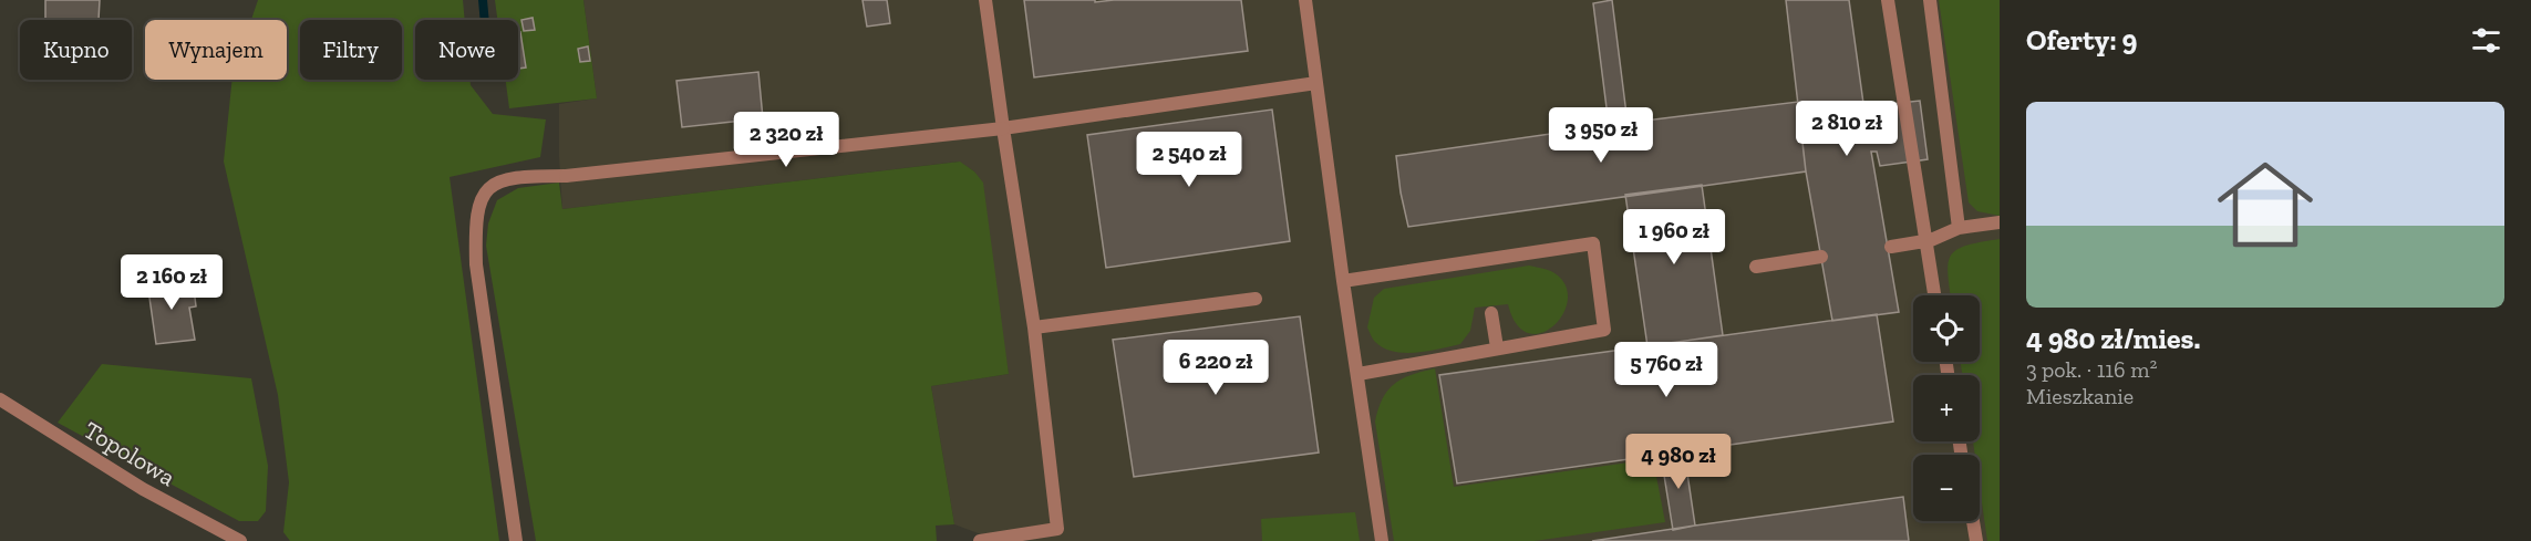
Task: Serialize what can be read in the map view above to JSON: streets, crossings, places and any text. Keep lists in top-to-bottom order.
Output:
{
  "streets": {
    "street": ["Topolowa"]
  },
  "page": {
    "heading": "Oferty: 9",
    "chip": [
      "Kupno",
      "Wynajem",
      "Filtry",
      "Nowe"
    ],
    "list": [
      {
        "name": "4 980 zł/mies.",
        "note": "3 pok. · 116 m² · Mieszkanie"
      }
    ],
    "price": [
      "2 810 zł",
      "3 950 zł",
      "2 320 zł",
      "2 540 zł",
      "1 960 zł",
      "2 160 zł",
      "6 220 zł",
      "5 760 zł",
      "4 980 zł"
    ],
    "map_buttons": ["+", "−"]
  }
}
